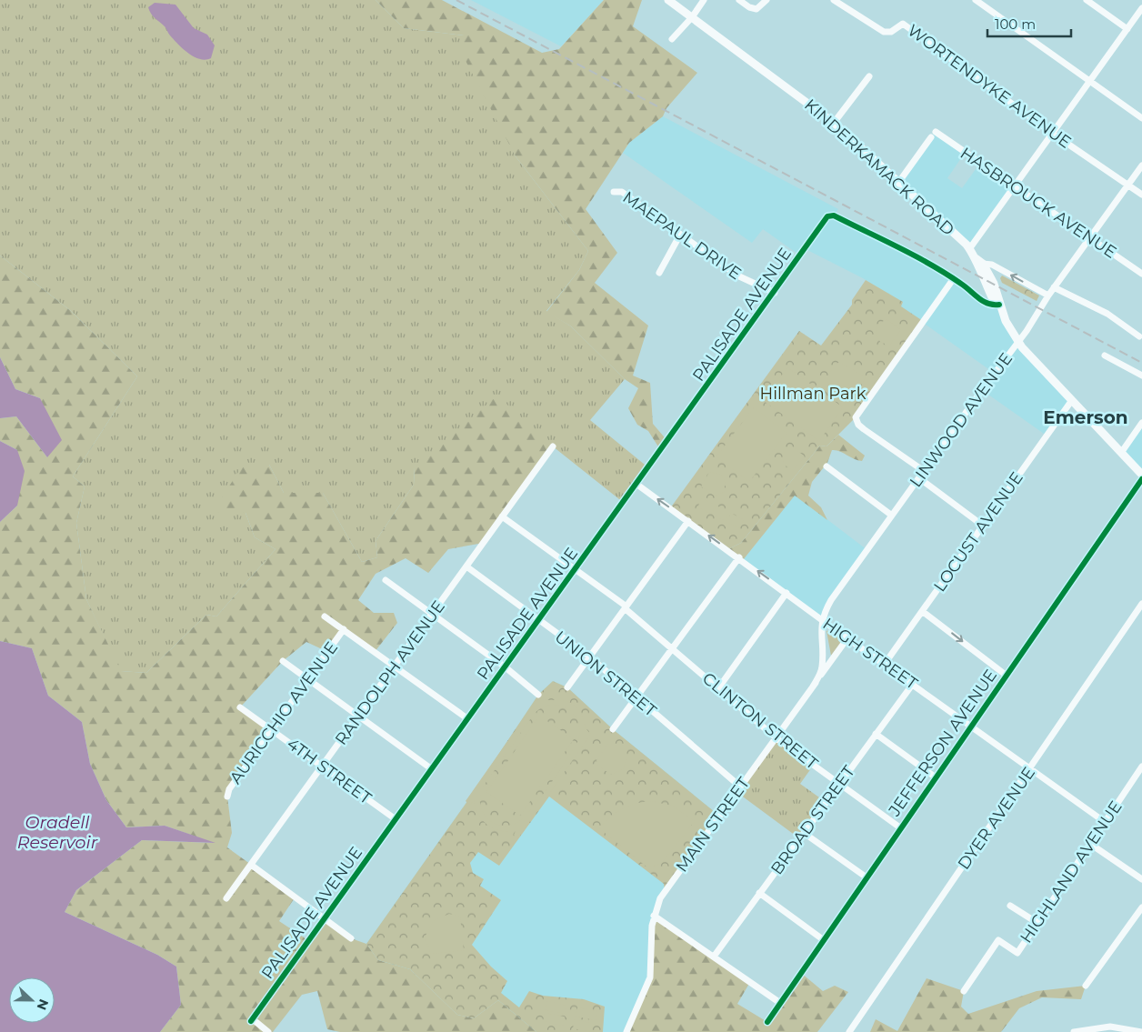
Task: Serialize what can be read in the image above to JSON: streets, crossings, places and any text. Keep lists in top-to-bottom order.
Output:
{
  "streets": {
    "main road": ["KINDERKAMACK ROAD"],
    "street": [
      "WORTENDYKE AVENUE",
      "HASBROUCK AVENUE",
      "MAEPAUL DRIVE",
      "PALISADE AVENUE",
      "LINWOOD AVENUE",
      "LOCUST AVENUE",
      "HIGH STREET",
      "RANDOLPH AVENUE",
      "UNION STREET",
      "AURICCHIO AVENUE",
      "CLINTON STREET",
      "JEFFERSON AVENUE",
      "4TH STREET",
      "DYER AVENUE",
      "BROAD STREET",
      "MAIN STREET",
      "HIGHLAND AVENUE"
    ]
  },
  "crossings": [
    ["WORTENDYKE AVENUE", "LINWOOD AVENUE"],
    ["KINDERKAMACK ROAD", "HASBROUCK AVENUE"],
    ["KINDERKAMACK ROAD", "LINWOOD AVENUE"],
    ["KINDERKAMACK ROAD", "LOCUST AVENUE"],
    ["HASBROUCK AVENUE", "LINWOOD AVENUE"],
    ["MAEPAUL DRIVE", "PALISADE AVENUE"],
    ["PALISADE AVENUE", "HIGH STREET"],
    ["PALISADE AVENUE", "UNION STREET"],
    ["PALISADE AVENUE", "CLINTON STREET"],
    ["PALISADE AVENUE", "4TH STREET"],
    ["LINWOOD AVENUE", "HIGH STREET"],
    ["LINWOOD AVENUE", "MAIN STREET"],
    ["LOCUST AVENUE", "HIGH STREET"],
    ["HIGH STREET", "JEFFERSON AVENUE"],
    ["HIGH STREET", "DYER AVENUE"],
    ["HIGH STREET", "BROAD STREET"],
    ["HIGH STREET", "MAIN STREET"],
    ["HIGH STREET", "HIGHLAND AVENUE"],
    ["RANDOLPH AVENUE", "UNION STREET"],
    ["RANDOLPH AVENUE", "CLINTON STREET"],
    ["RANDOLPH AVENUE", "4TH STREET"],
    ["UNION STREET", "MAIN STREET"],
    ["AURICCHIO AVENUE", "4TH STREET"],
    ["CLINTON STREET", "JEFFERSON AVENUE"],
    ["CLINTON STREET", "BROAD STREET"],
    ["CLINTON STREET", "MAIN STREET"]
  ],
  "districts": ["Emerson"],
  "water": ["Oradell Reservoir"],
  "parks": ["Hillman Park"],
  "scale_bar": "100 m",
  "north": "right"
}
